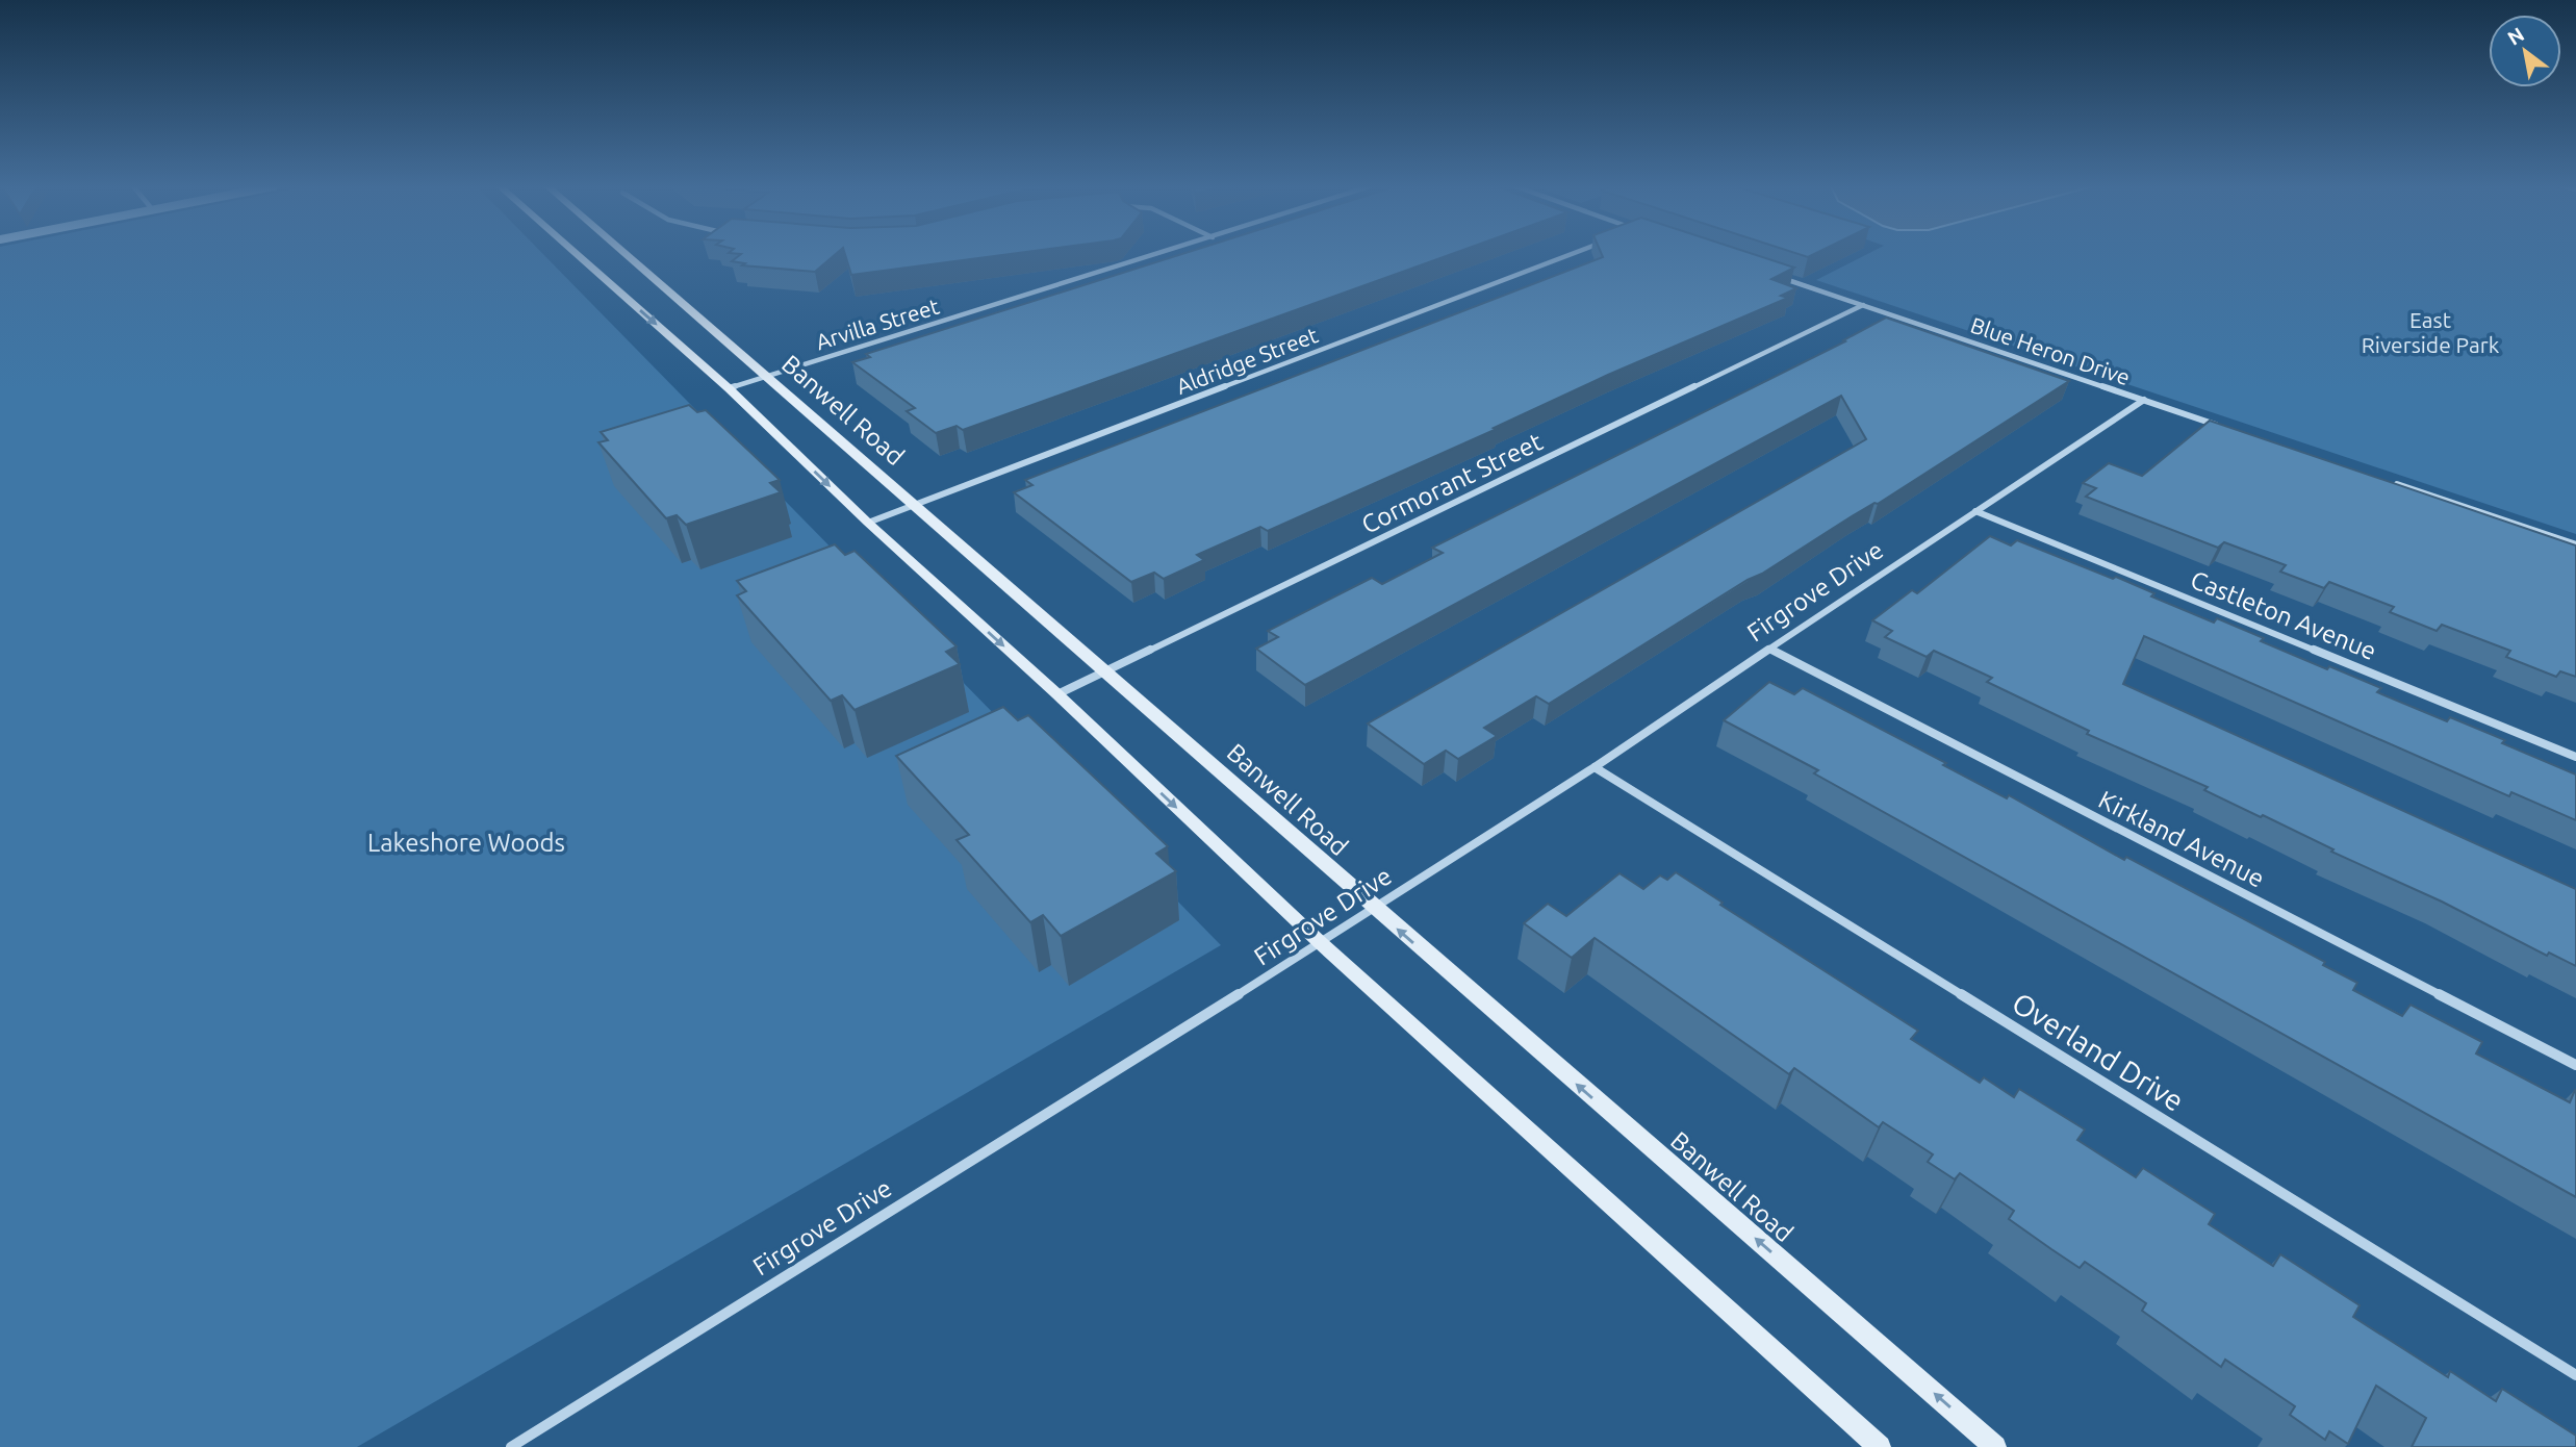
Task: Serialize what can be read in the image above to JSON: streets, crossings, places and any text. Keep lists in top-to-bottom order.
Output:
{
  "streets": {
    "main road": ["Banwell Road"],
    "street": [
      "Arvilla Street",
      "Blue Heron Drive",
      "Aldridge Street",
      "Cormorant Street",
      "Firgrove Drive",
      "Castleton Avenue",
      "Kirkland Avenue",
      "Overland Drive"
    ]
  },
  "crossings": [
    ["Arvilla Street", "Banwell Road"],
    ["Blue Heron Drive", "Cormorant Street"],
    ["Blue Heron Drive", "Firgrove Drive"],
    ["Aldridge Street", "Banwell Road"],
    ["Banwell Road", "Cormorant Street"],
    ["Banwell Road", "Firgrove Drive"],
    ["Firgrove Drive", "Castleton Avenue"],
    ["Firgrove Drive", "Kirkland Avenue"],
    ["Firgrove Drive", "Overland Drive"]
  ],
  "parks": ["East Riverside Park", "Lakeshore Woods"],
  "north": "top left"
}
